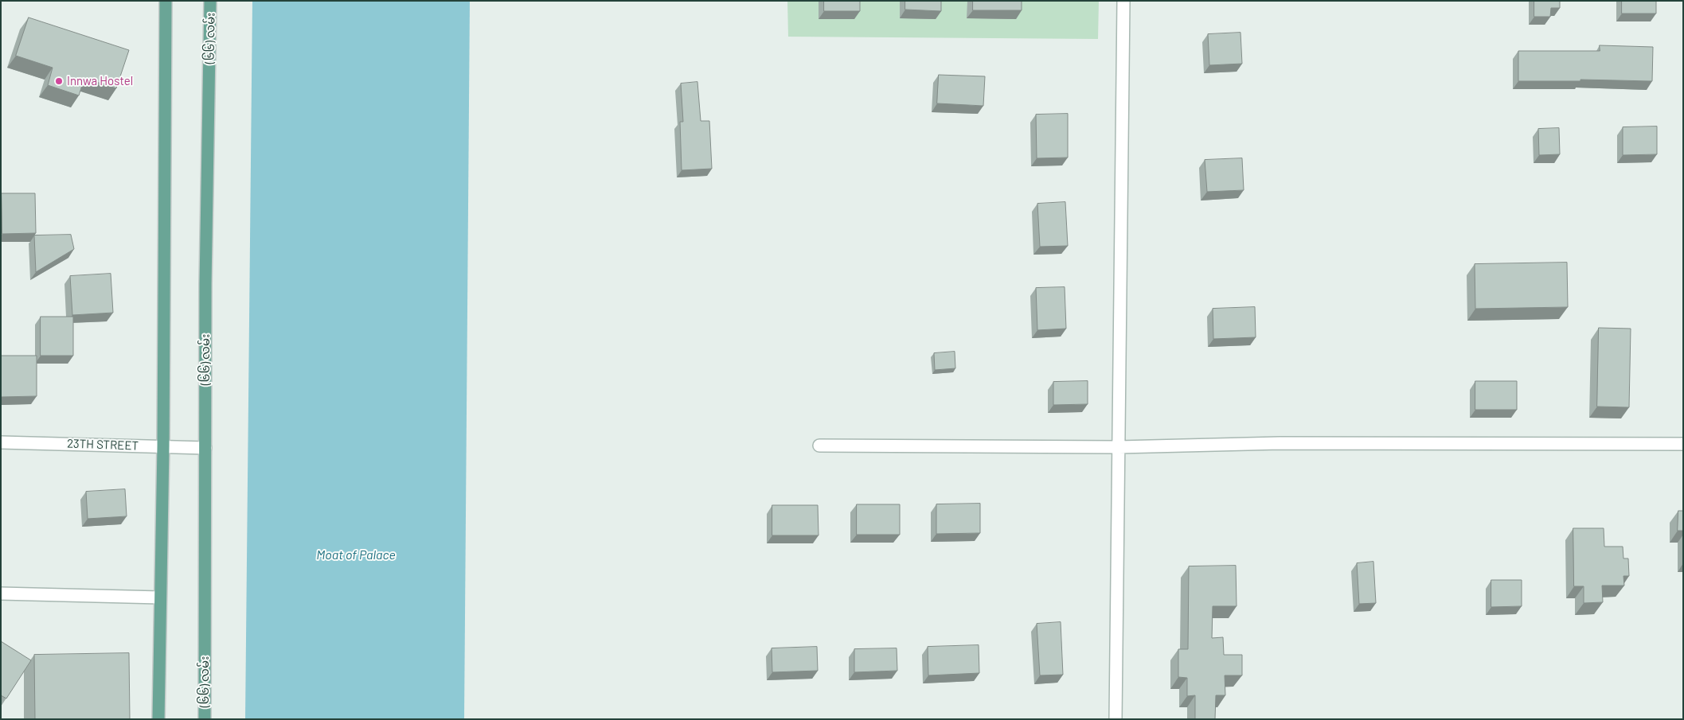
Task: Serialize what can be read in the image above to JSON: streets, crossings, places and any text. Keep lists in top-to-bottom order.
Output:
{
  "streets": {
    "main road": ["(၆၆) လမ်း"],
    "street": ["23TH STREET"]
  },
  "crossings": [
    ["(၆၆) လမ်း", "23TH STREET"]
  ],
  "water": ["Moat of Palace"],
  "places": ["Innwa Hostel"]
}
